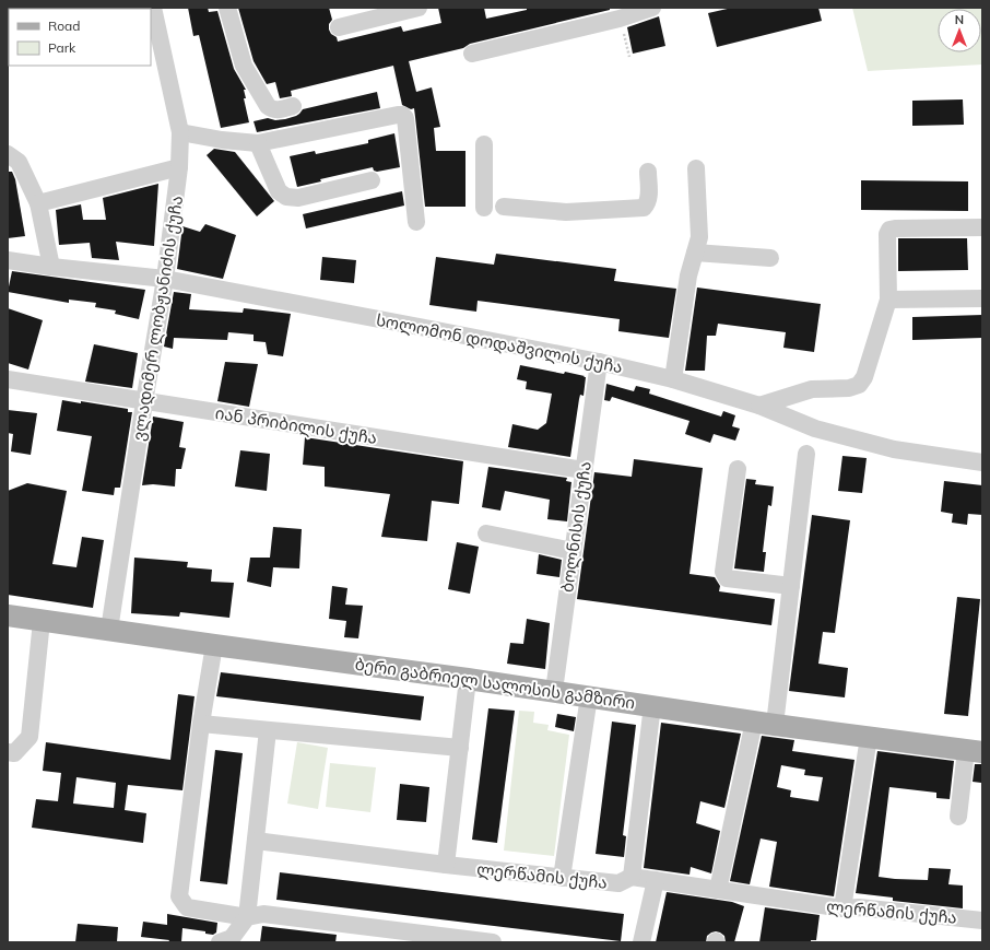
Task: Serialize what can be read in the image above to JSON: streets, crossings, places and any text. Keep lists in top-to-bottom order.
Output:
{
  "streets": {
    "main road": ["ბერი გაბრიელ სალოსის გამზირი"],
    "street": [
      "ვლადიმერ ლობჟანიძის ქუჩა",
      "სოლომონ დოდაშვილის ქუჩა",
      "იან პრიბილის ქუჩა",
      "ბოლნისის ქუჩა",
      "ლერწამის ქუჩა"
    ]
  },
  "crossings": [
    ["ვლადიმერ ლობჟანიძის ქუჩა", "სოლომონ დოდაშვილის ქუჩა"],
    ["ვლადიმერ ლობჟანიძის ქუჩა", "იან პრიბილის ქუჩა"],
    ["ვლადიმერ ლობჟანიძის ქუჩა", "ბერი გაბრიელ სალოსის გამზირი"],
    ["სოლომონ დოდაშვილის ქუჩა", "ბოლნისის ქუჩა"],
    ["იან პრიბილის ქუჩა", "ბოლნისის ქუჩა"],
    ["ბოლნისის ქუჩა", "ბერი გაბრიელ სალოსის გამზირი"]
  ],
  "legend": ["Road", "Park"],
  "north": "top"
}
